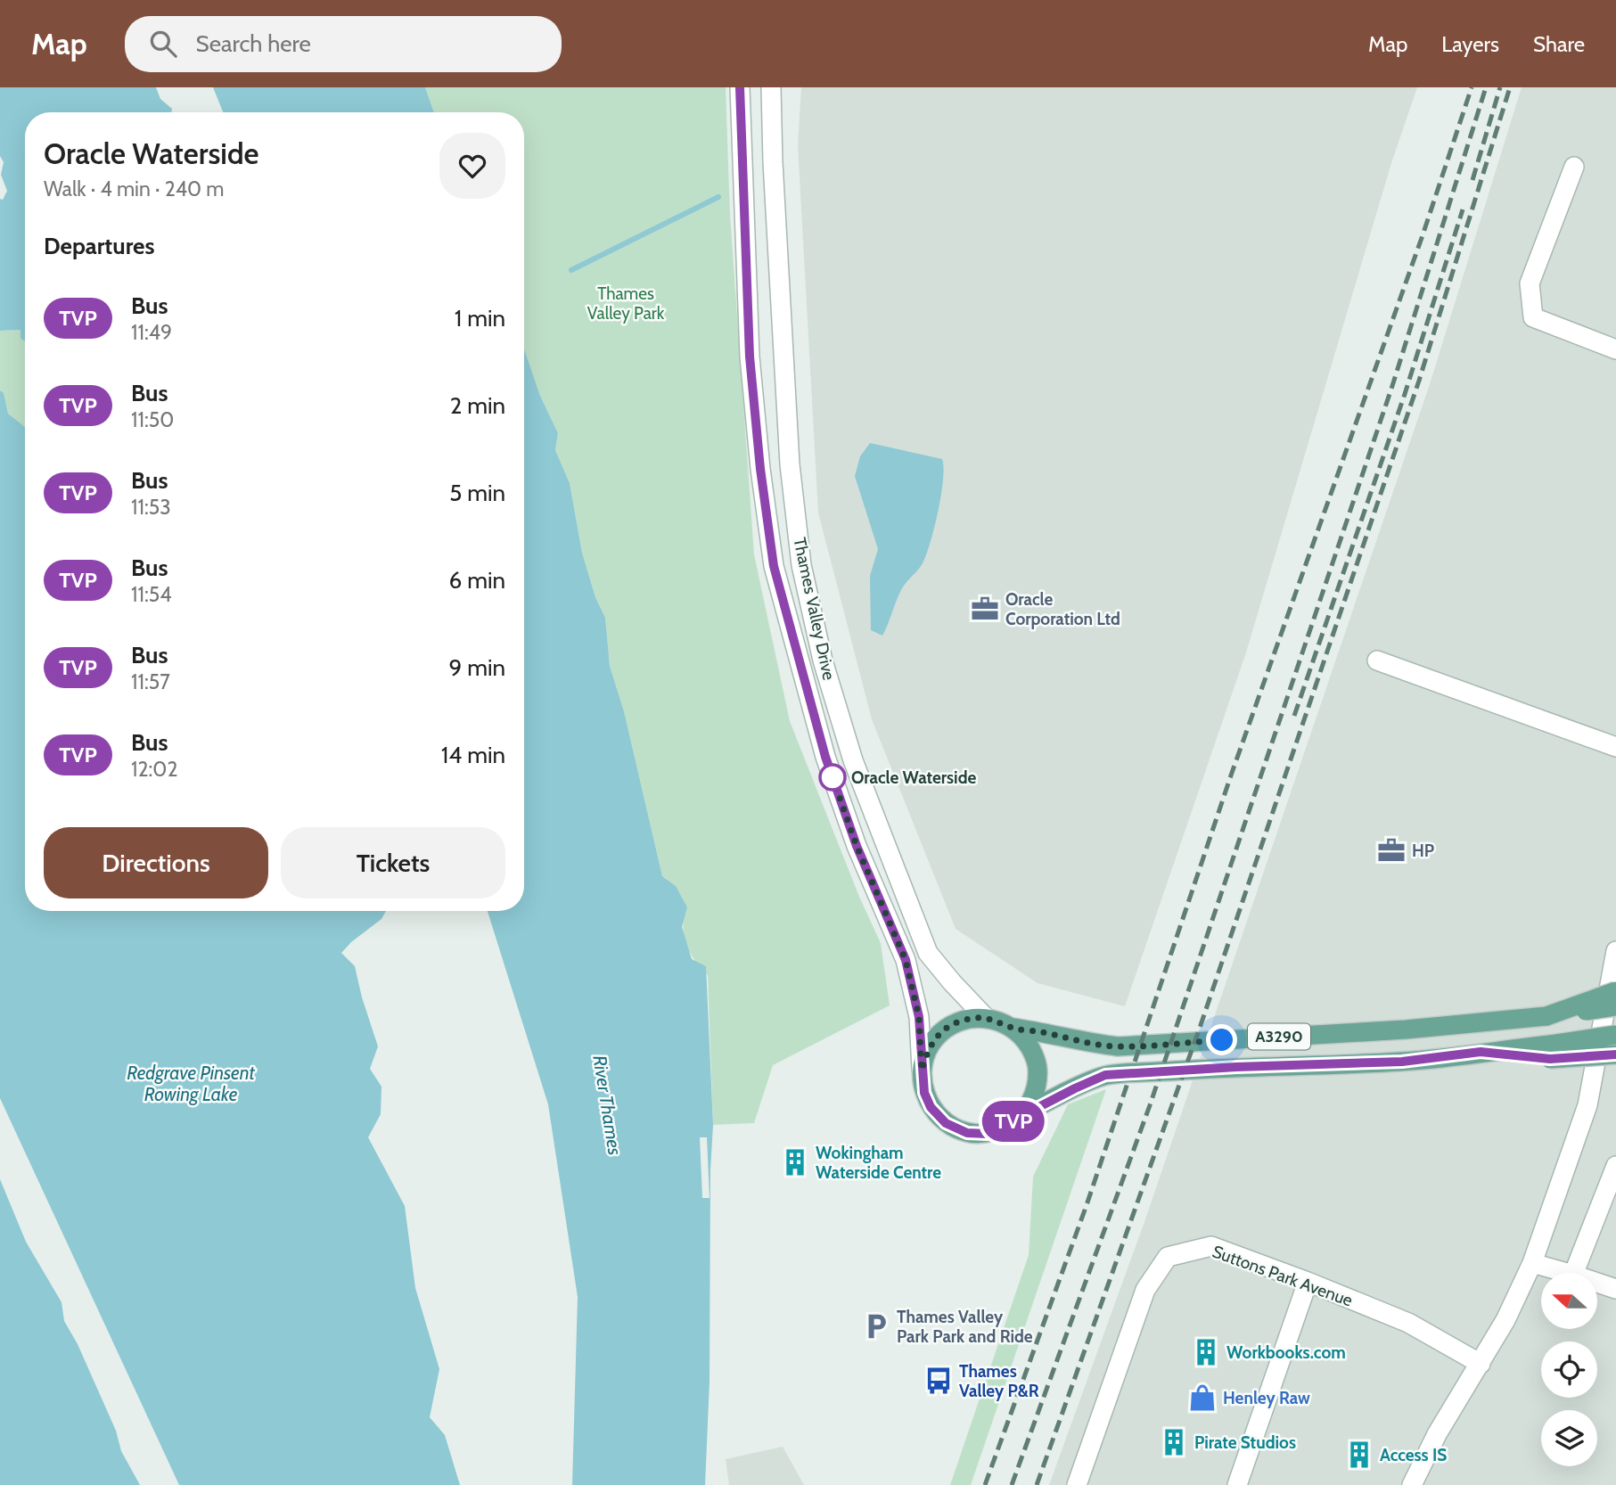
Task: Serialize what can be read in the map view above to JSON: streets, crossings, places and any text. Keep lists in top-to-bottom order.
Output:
{
  "streets": {
    "main road": ["A3290"],
    "street": ["Thames Valley Drive", "Suttons Park Avenue"]
  },
  "crossings": [
    ["Thames Valley Drive", "A3290"]
  ],
  "water": ["Redgrave Pinsent Rowing Lake", "River Thames"],
  "parks": ["Thames Valley Park"],
  "places": {
    "office": ["Oracle Corporation Ltd", "HP"],
    "other": ["Oracle Waterside"],
    "building": [
      "Wokingham Waterside Centre",
      "Workbooks.com",
      "Pirate Studios",
      "Access IS"
    ],
    "parking": ["Thames Valley Park Park and Ride"],
    "bus stop": ["Thames Valley P&R"],
    "shop": ["Henley Raw"]
  },
  "lines": ["bus line TVP"],
  "north": "left",
  "page": {
    "header": "Map",
    "search": "Search here",
    "nav": ["Map", "Layers", "Share"],
    "on_map": "TVP",
    "heading": [
      ["Oracle Waterside", "Walk · 4 min · 240 m"],
      "Departures"
    ],
    "list": [
      {
        "mark": "TVP",
        "name": "Bus",
        "note": "11:49",
        "value": "1 min"
      },
      {
        "mark": "TVP",
        "name": "Bus",
        "note": "11:50",
        "value": "2 min"
      },
      {
        "mark": "TVP",
        "name": "Bus",
        "note": "11:53",
        "value": "5 min"
      },
      {
        "mark": "TVP",
        "name": "Bus",
        "note": "11:54",
        "value": "6 min"
      },
      {
        "mark": "TVP",
        "name": "Bus",
        "note": "11:57",
        "value": "9 min"
      },
      {
        "mark": "TVP",
        "name": "Bus",
        "note": "12:02",
        "value": "14 min"
      }
    ],
    "buttons": ["Directions", "Tickets"]
  }
}
